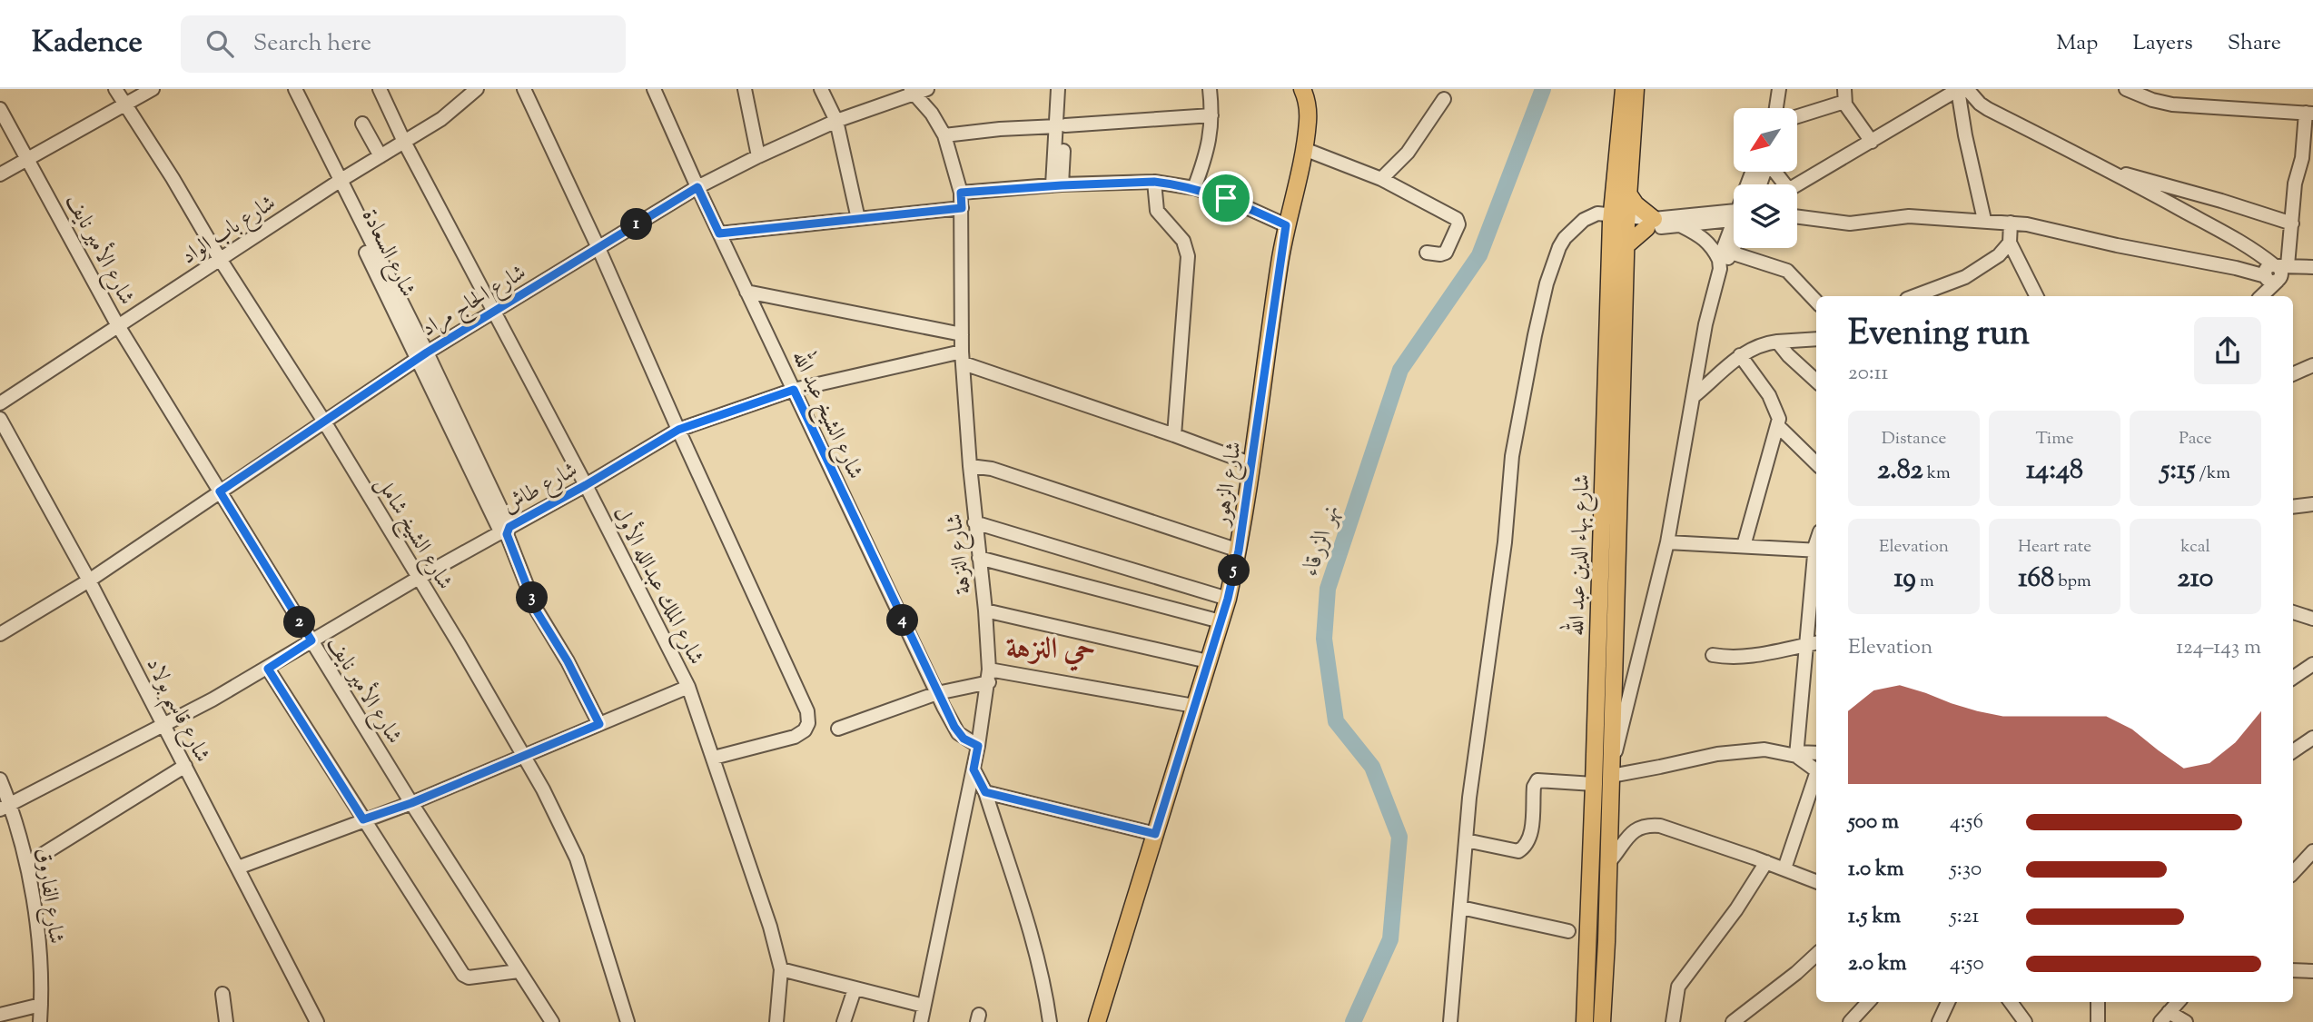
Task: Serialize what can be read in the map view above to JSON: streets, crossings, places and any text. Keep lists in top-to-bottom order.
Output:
{
  "streets": {
    "main road": ["شارع الزهور", "شارع بهاء الدين عبد الله"],
    "street": [
      "شارع باب الواد",
      "شارع الأمير نايف",
      "شارع السعادة",
      "شارع الحاج مراد",
      "شارع الشيخ عبد الله",
      "شارع طاش",
      "شارع الشيخ شامل",
      "شارع النزهة",
      "شارع الملك عبدالله الأول",
      "شارع قاسم بولاد",
      "شارع الفاروق"
    ]
  },
  "crossings": [
    ["شارع باب الواد", "شارع الأمير نايف"],
    ["شارع باب الواد", "شارع السعادة"],
    ["شارع باب الواد", "شارع الشيخ شامل"],
    ["شارع باب الواد", "شارع الملك عبدالله الأول"],
    ["شارع الأمير نايف", "شارع الحاج مراد"],
    ["شارع الأمير نايف", "شارع طاش"],
    ["شارع السعادة", "شارع الحاج مراد"],
    ["شارع السعادة", "شارع طاش"],
    ["شارع الحاج مراد", "شارع الشيخ عبد الله"],
    ["شارع الحاج مراد", "شارع الشيخ شامل"],
    ["شارع الحاج مراد", "شارع النزهة"],
    ["شارع الحاج مراد", "شارع الملك عبدالله الأول"],
    ["شارع الحاج مراد", "شارع قاسم بولاد"],
    ["شارع الشيخ عبد الله", "شارع طاش"],
    ["شارع الشيخ عبد الله", "شارع النزهة"],
    ["شارع طاش", "شارع الشيخ شامل"],
    ["شارع طاش", "شارع النزهة"],
    ["شارع طاش", "شارع الملك عبدالله الأول"],
    ["شارع طاش", "شارع قاسم بولاد"],
    ["شارع طاش", "شارع الفاروق"]
  ],
  "districts": ["حي النزهة"],
  "water": ["نهر الزرقاء"],
  "north": "bottom left",
  "page": {
    "header": "Kadence",
    "search": "Search here",
    "nav": ["Map", "Layers", "Share"],
    "pins": [
      "1",
      "5",
      "3",
      "4",
      "2"
    ],
    "heading": ["Evening run", "20:11"],
    "stats": [
      ["Distance", "2.82 km"],
      ["Time", "14:48"],
      ["Pace", "5:15 /km"],
      ["Elevation", "19 m"],
      ["Heart rate", "168 bpm"],
      ["kcal", "210"]
    ],
    "chart": ["Elevation", "124–143 m"],
    "list": [
      {
        "name": "500 m",
        "note": "4:56"
      },
      {
        "name": "1.0 km",
        "note": "5:30"
      },
      {
        "name": "1.5 km",
        "note": "5:21"
      },
      {
        "name": "2.0 km",
        "note": "4:50"
      }
    ]
  }
}
